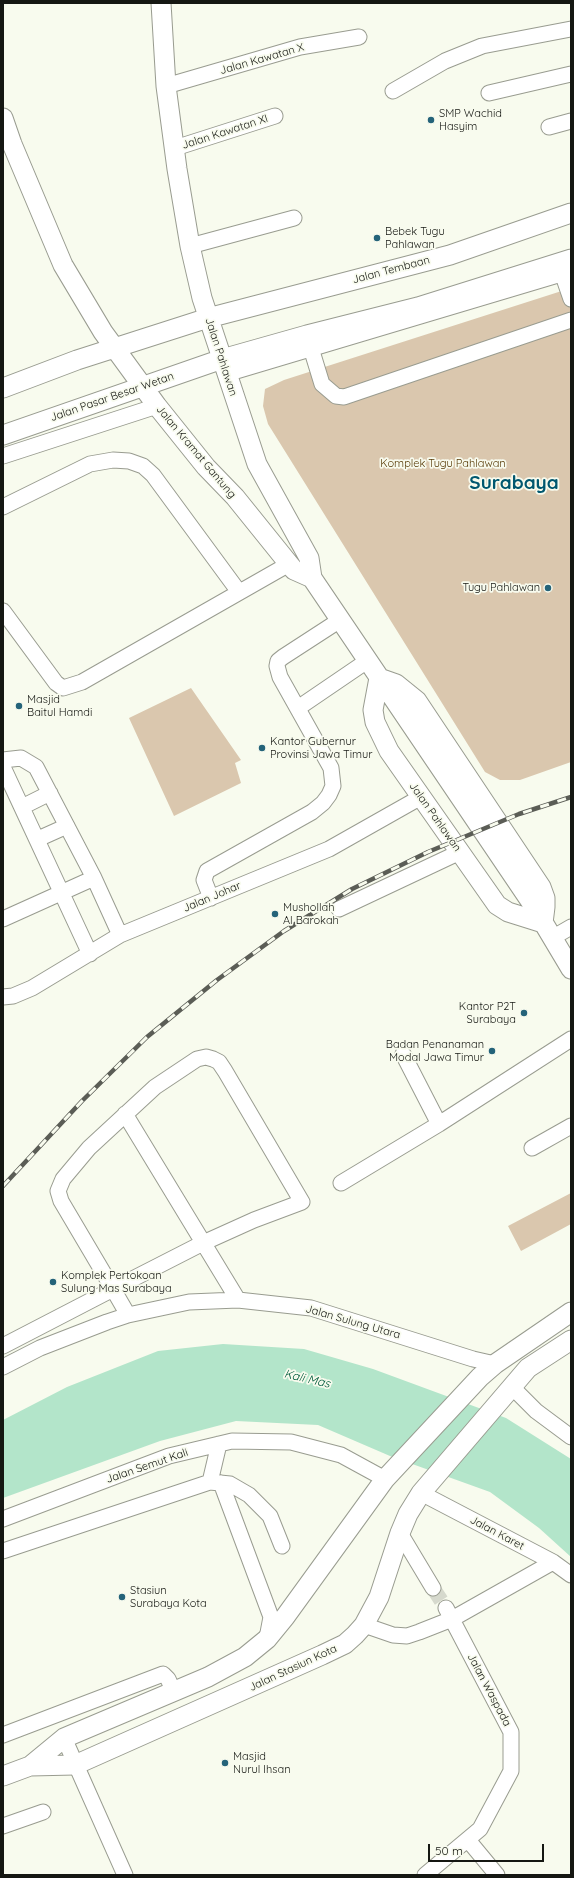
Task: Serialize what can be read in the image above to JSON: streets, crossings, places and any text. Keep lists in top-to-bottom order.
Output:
{
  "streets": {
    "main road": [
      "Jalan Tembaan",
      "Jalan Pahlawan",
      "Jalan Pasar Besar Wetan",
      "Jalan Kramat Gantung",
      "Jalan Stasiun Kota"
    ],
    "street": [
      "Jalan Kawatan X",
      "Jalan Kawatan XI",
      "Jalan Johar",
      "Jalan Sulung Utara",
      "Jalan Semut Kali",
      "Jalan Karet",
      "Jalan Waspada"
    ]
  },
  "crossings": [
    ["Jalan Kawatan X", "Jalan Pahlawan"],
    ["Jalan Kawatan XI", "Jalan Pahlawan"],
    ["Jalan Tembaan", "Jalan Pahlawan"],
    ["Jalan Pahlawan", "Jalan Pasar Besar Wetan"],
    ["Jalan Pahlawan", "Jalan Kramat Gantung"],
    ["Jalan Pahlawan", "Jalan Johar"],
    ["Jalan Pasar Besar Wetan", "Jalan Kramat Gantung"],
    ["Jalan Sulung Utara", "Jalan Stasiun Kota"],
    ["Jalan Semut Kali", "Jalan Stasiun Kota"],
    ["Jalan Karet", "Jalan Stasiun Kota"]
  ],
  "districts": ["Surabaya"],
  "water": ["Kali Mas"],
  "parks": ["Komplek Tugu Pahlawan"],
  "places": [
    "SMP Wachid Hasyim",
    "Bebek Tugu Pahlawan",
    "Tugu Pahlawan",
    "Masjid Baitul Hamdi",
    "Kantor Gubernur Provinsi Jawa Timur",
    "Mushollah Al Barokah",
    "Kantor P2T Surabaya",
    "Badan Penanaman Modal Jawa Timur",
    "Komplek Pertokoan Sulung Mas Surabaya",
    "Stasiun Surabaya Kota",
    "Masjid Nurul Ihsan"
  ],
  "scale_bar": "50 m"
}
